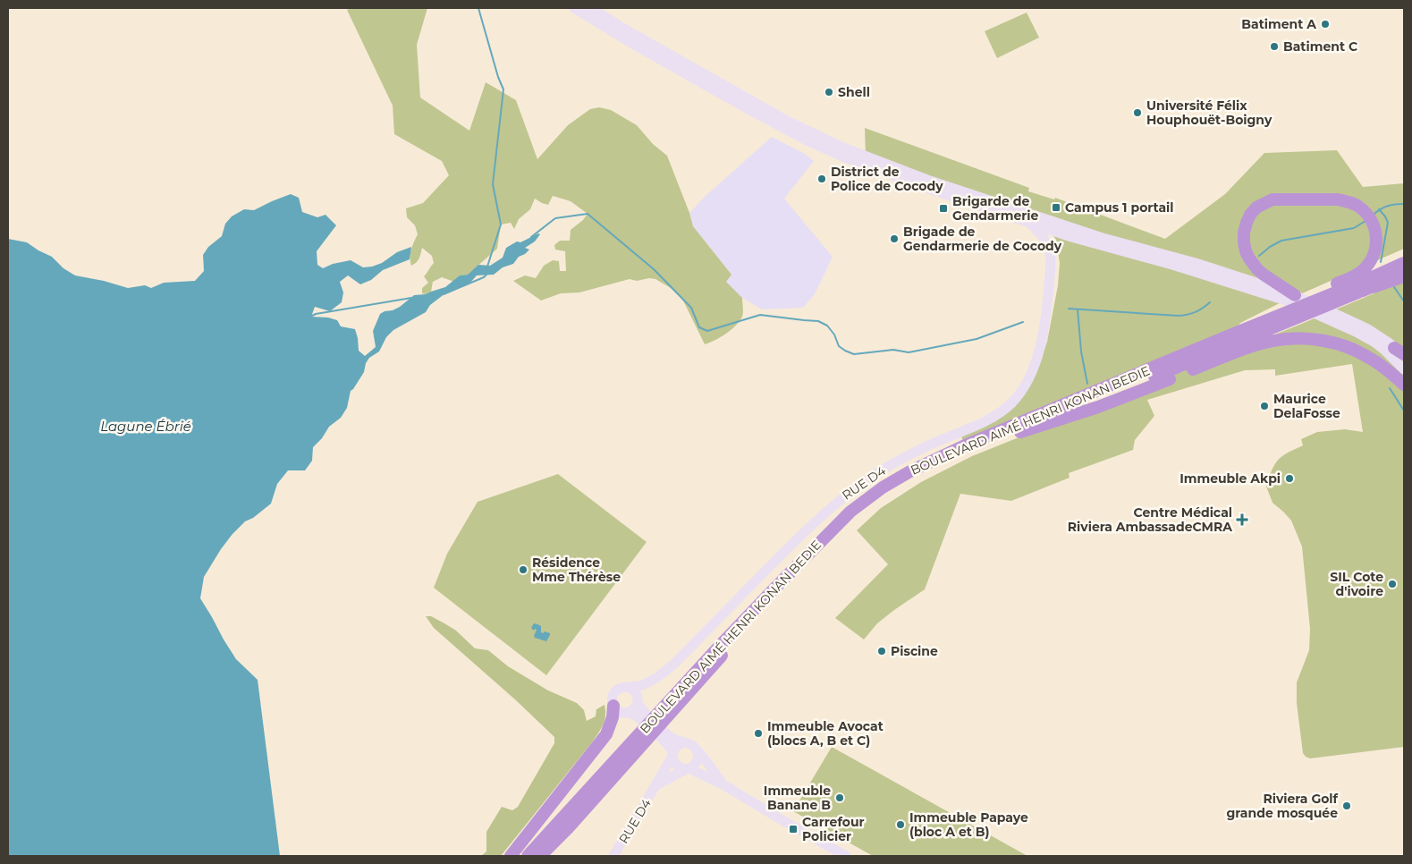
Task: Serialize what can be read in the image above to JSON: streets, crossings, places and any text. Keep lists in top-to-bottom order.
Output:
{
  "streets": {
    "highway": ["BOULEVARD AIMÉ HENRI KONAN BEDIE"],
    "main road": ["RUE D4"]
  },
  "water": ["Lagune Ébrié"],
  "places": {
    "other": [
      "Batiment A",
      "Batiment C",
      "Shell",
      "Université Félix Houphouët-Boigny",
      "District de Police de Cocody",
      "Brigade de Gendarmerie de Cocody",
      "Maurice DelaFosse",
      "Immeuble Akpi",
      "Résidence Mme Thérèse",
      "SIL Cote d'ivoire",
      "Piscine",
      "Immeuble Avocat (blocs A, B et C)",
      "Immeuble Banane B",
      "Riviera Golf grande mosquée",
      "Immeuble Papaye (bloc A et B)"
    ],
    "transit": ["Campus 1 portail", "Brigarde de Gendarmerie", "Carrefour Policier"],
    "health": ["Centre Médical Riviera AmbassadeCMRA"]
  }
}
